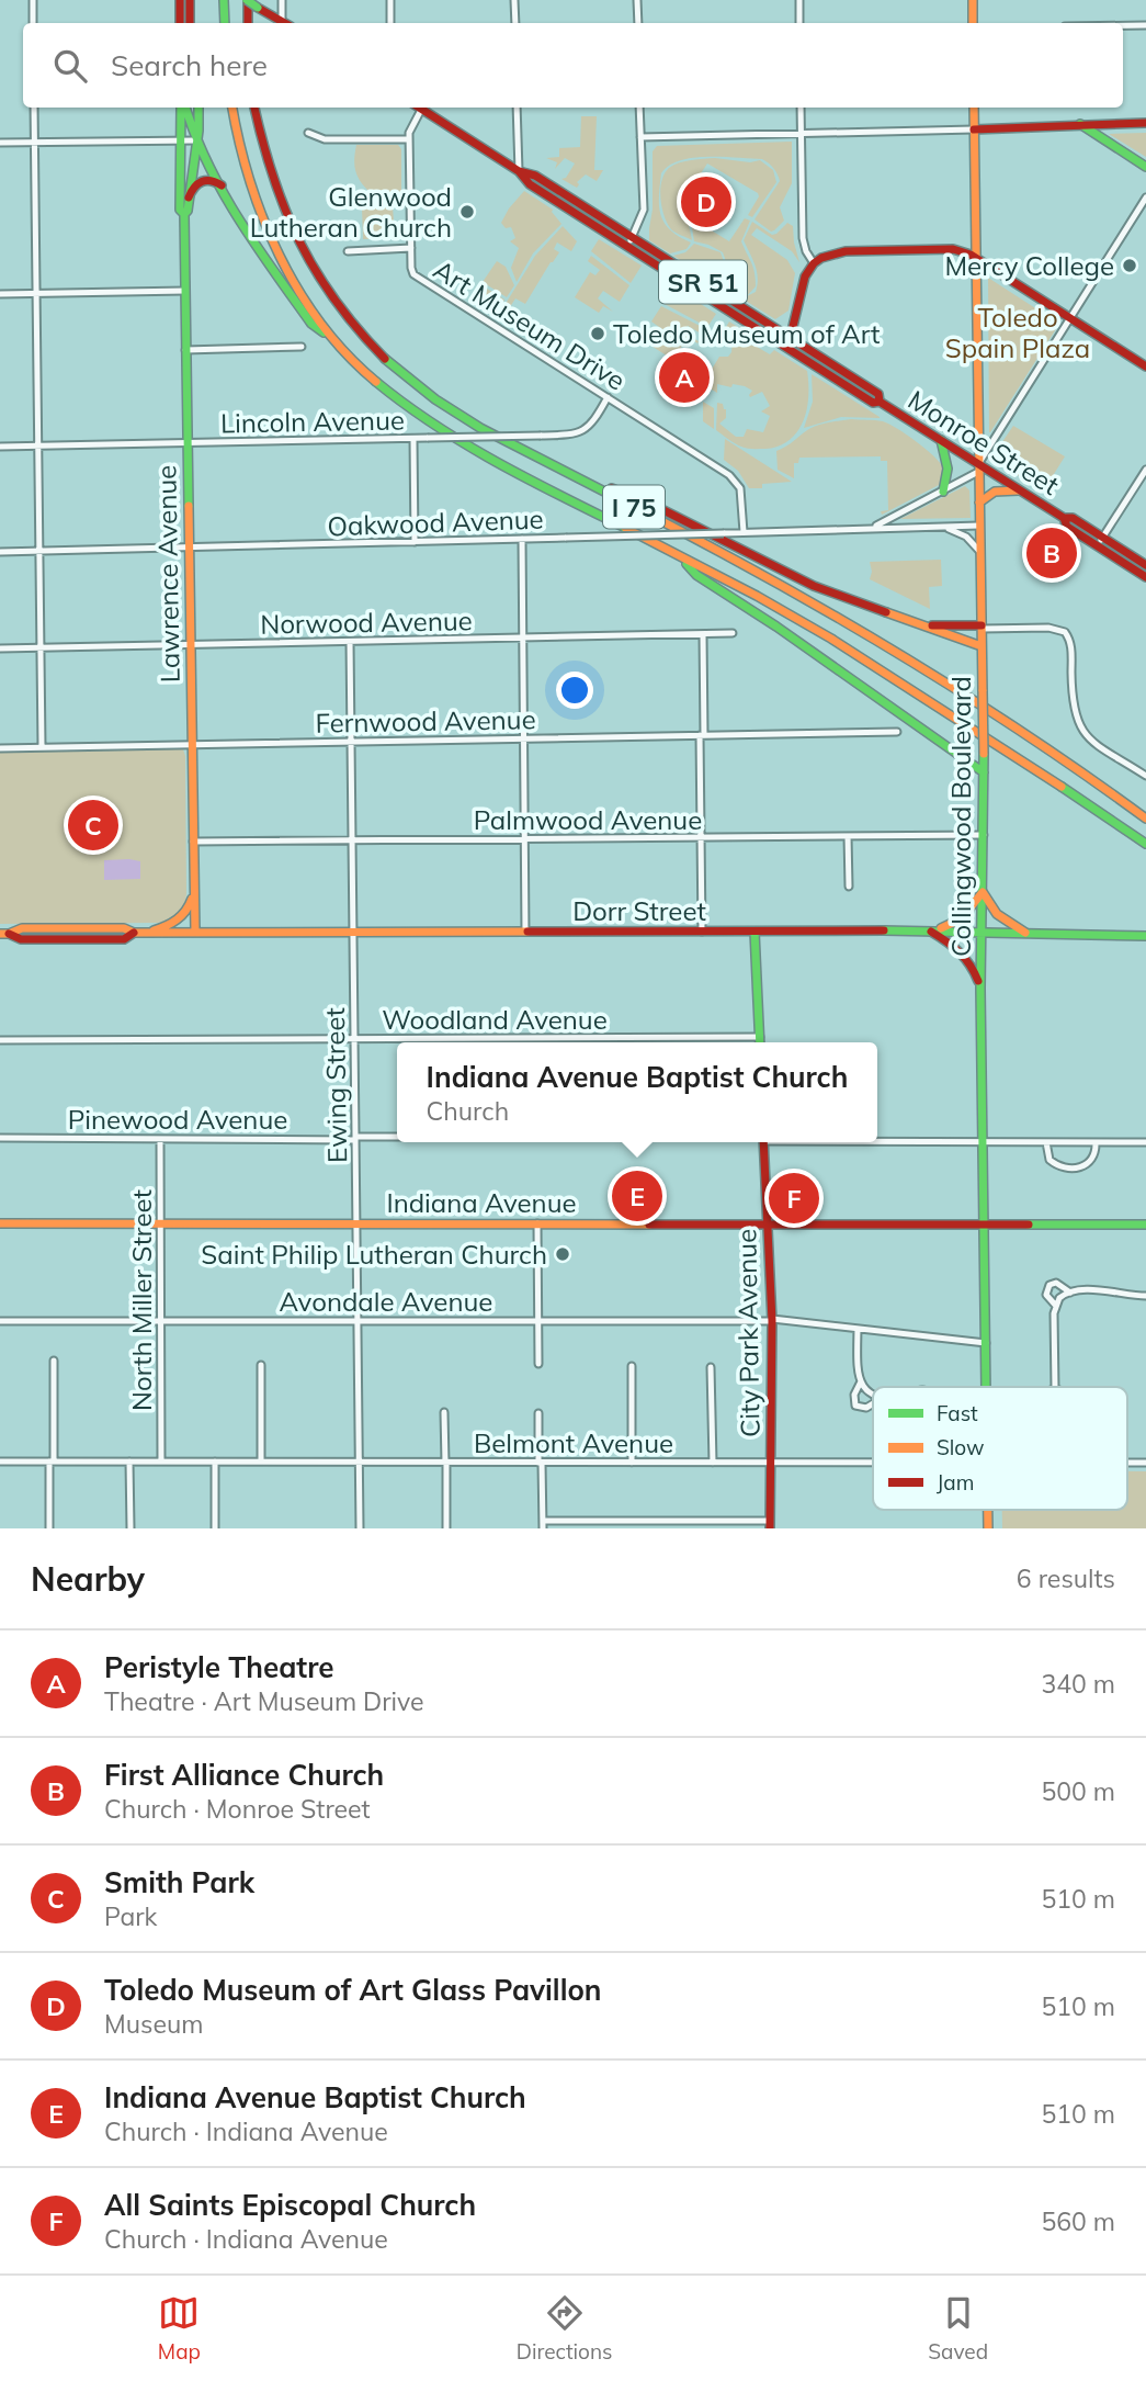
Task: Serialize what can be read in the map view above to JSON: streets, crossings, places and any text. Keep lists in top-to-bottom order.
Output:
{
  "streets": {
    "main road": [
      "SR 51",
      "Monroe Street",
      "I 75",
      "Lawrence Avenue",
      "Collingwood Boulevard",
      "Dorr Street",
      "Indiana Avenue",
      "City Park Avenue"
    ],
    "street": [
      "Art Museum Drive",
      "Lincoln Avenue",
      "Oakwood Avenue",
      "Norwood Avenue",
      "Fernwood Avenue",
      "Palmwood Avenue",
      "Woodland Avenue",
      "Ewing Street",
      "Pinewood Avenue",
      "North Miller Street",
      "Avondale Avenue",
      "Belmont Avenue"
    ]
  },
  "crossings": [
    ["Art Museum Drive", "Lincoln Avenue"],
    ["Art Museum Drive", "Oakwood Avenue"],
    ["Lincoln Avenue", "Lawrence Avenue"],
    ["Monroe Street", "Oakwood Avenue"],
    ["Monroe Street", "Collingwood Boulevard"],
    ["Oakwood Avenue", "Lawrence Avenue"],
    ["Oakwood Avenue", "Collingwood Boulevard"],
    ["Lawrence Avenue", "Norwood Avenue"],
    ["Lawrence Avenue", "Fernwood Avenue"],
    ["Lawrence Avenue", "Palmwood Avenue"],
    ["Lawrence Avenue", "Dorr Street"],
    ["Norwood Avenue", "Ewing Street"],
    ["Fernwood Avenue", "Ewing Street"],
    ["Collingwood Boulevard", "Palmwood Avenue"],
    ["Collingwood Boulevard", "Dorr Street"],
    ["Collingwood Boulevard", "Pinewood Avenue"],
    ["Collingwood Boulevard", "Indiana Avenue"],
    ["Collingwood Boulevard", "Avondale Avenue"],
    ["Palmwood Avenue", "Ewing Street"],
    ["Dorr Street", "Ewing Street"],
    ["Woodland Avenue", "Ewing Street"],
    ["Ewing Street", "Pinewood Avenue"],
    ["Ewing Street", "Indiana Avenue"],
    ["Ewing Street", "Avondale Avenue"],
    ["Ewing Street", "Belmont Avenue"],
    ["Pinewood Avenue", "North Miller Street"],
    ["Indiana Avenue", "North Miller Street"],
    ["Indiana Avenue", "City Park Avenue"],
    ["North Miller Street", "Avondale Avenue"],
    ["North Miller Street", "Belmont Avenue"],
    ["Avondale Avenue", "City Park Avenue"],
    ["City Park Avenue", "Belmont Avenue"]
  ],
  "parks": ["Toledo Spain Plaza"],
  "places": [
    "Glenwood Lutheran Church",
    "Mercy College",
    "Toledo Museum of Art",
    "Saint Philip Lutheran Church"
  ],
  "legend": ["Fast", "Slow", "Jam"],
  "page": {
    "search": "Search here",
    "pins": [
      "D",
      "A",
      "B",
      "C",
      "E",
      "F"
    ],
    "popup": ["Indiana Avenue Baptist Church", "Church"],
    "heading": ["Nearby", "6 results"],
    "list": [
      {
        "mark": "A",
        "name": "Peristyle Theatre",
        "note": "Theatre · Art Museum Drive",
        "value": "340 m"
      },
      {
        "mark": "B",
        "name": "First Alliance Church",
        "note": "Church · Monroe Street",
        "value": "500 m"
      },
      {
        "mark": "C",
        "name": "Smith Park",
        "note": "Park",
        "value": "510 m"
      },
      {
        "mark": "D",
        "name": "Toledo Museum of Art Glass Pavillon",
        "note": "Museum",
        "value": "510 m"
      },
      {
        "mark": "E",
        "name": "Indiana Avenue Baptist Church",
        "note": "Church · Indiana Avenue",
        "value": "510 m"
      },
      {
        "mark": "F",
        "name": "All Saints Episcopal Church",
        "note": "Church · Indiana Avenue",
        "value": "560 m"
      }
    ],
    "nav": ["Map", "Directions", "Saved"]
  }
}
